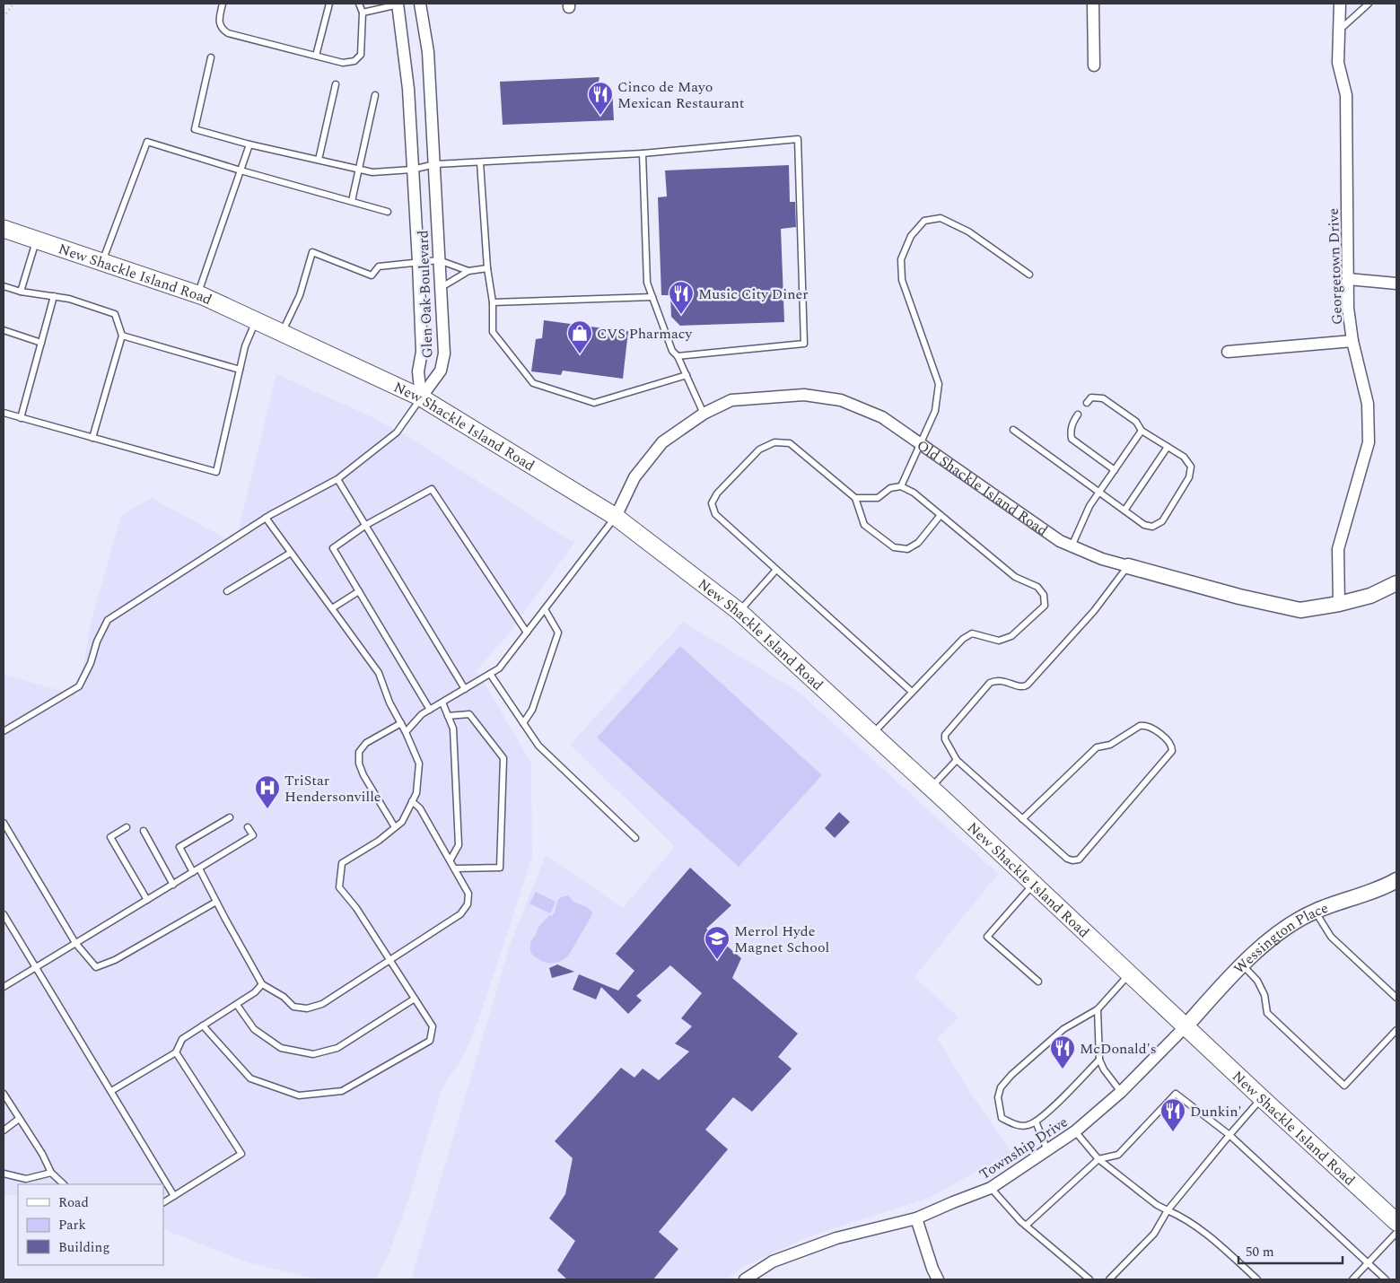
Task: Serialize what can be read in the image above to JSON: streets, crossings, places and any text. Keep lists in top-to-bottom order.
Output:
{
  "streets": {
    "main road": ["New Shackle Island Road"],
    "street": [
      "Georgetown Drive",
      "Glen Oak Boulevard",
      "Old Shackle Island Road",
      "Wessington Place",
      "Township Drive"
    ]
  },
  "crossings": [
    ["Georgetown Drive", "Old Shackle Island Road"],
    ["New Shackle Island Road", "Glen Oak Boulevard"],
    ["New Shackle Island Road", "Old Shackle Island Road"],
    ["New Shackle Island Road", "Wessington Place"],
    ["New Shackle Island Road", "Township Drive"],
    ["Wessington Place", "Township Drive"]
  ],
  "places": {
    "restaurant": [
      "Cinco de Mayo Mexican Restaurant",
      "Music City Diner",
      "McDonald's",
      "Dunkin'"
    ],
    "shop": ["CVS Pharmacy"],
    "hospital": ["TriStar Hendersonville"],
    "school or university": ["Merrol Hyde Magnet School"]
  },
  "legend": ["Road", "Park", "Building"],
  "scale_bar": "50 m"
}
